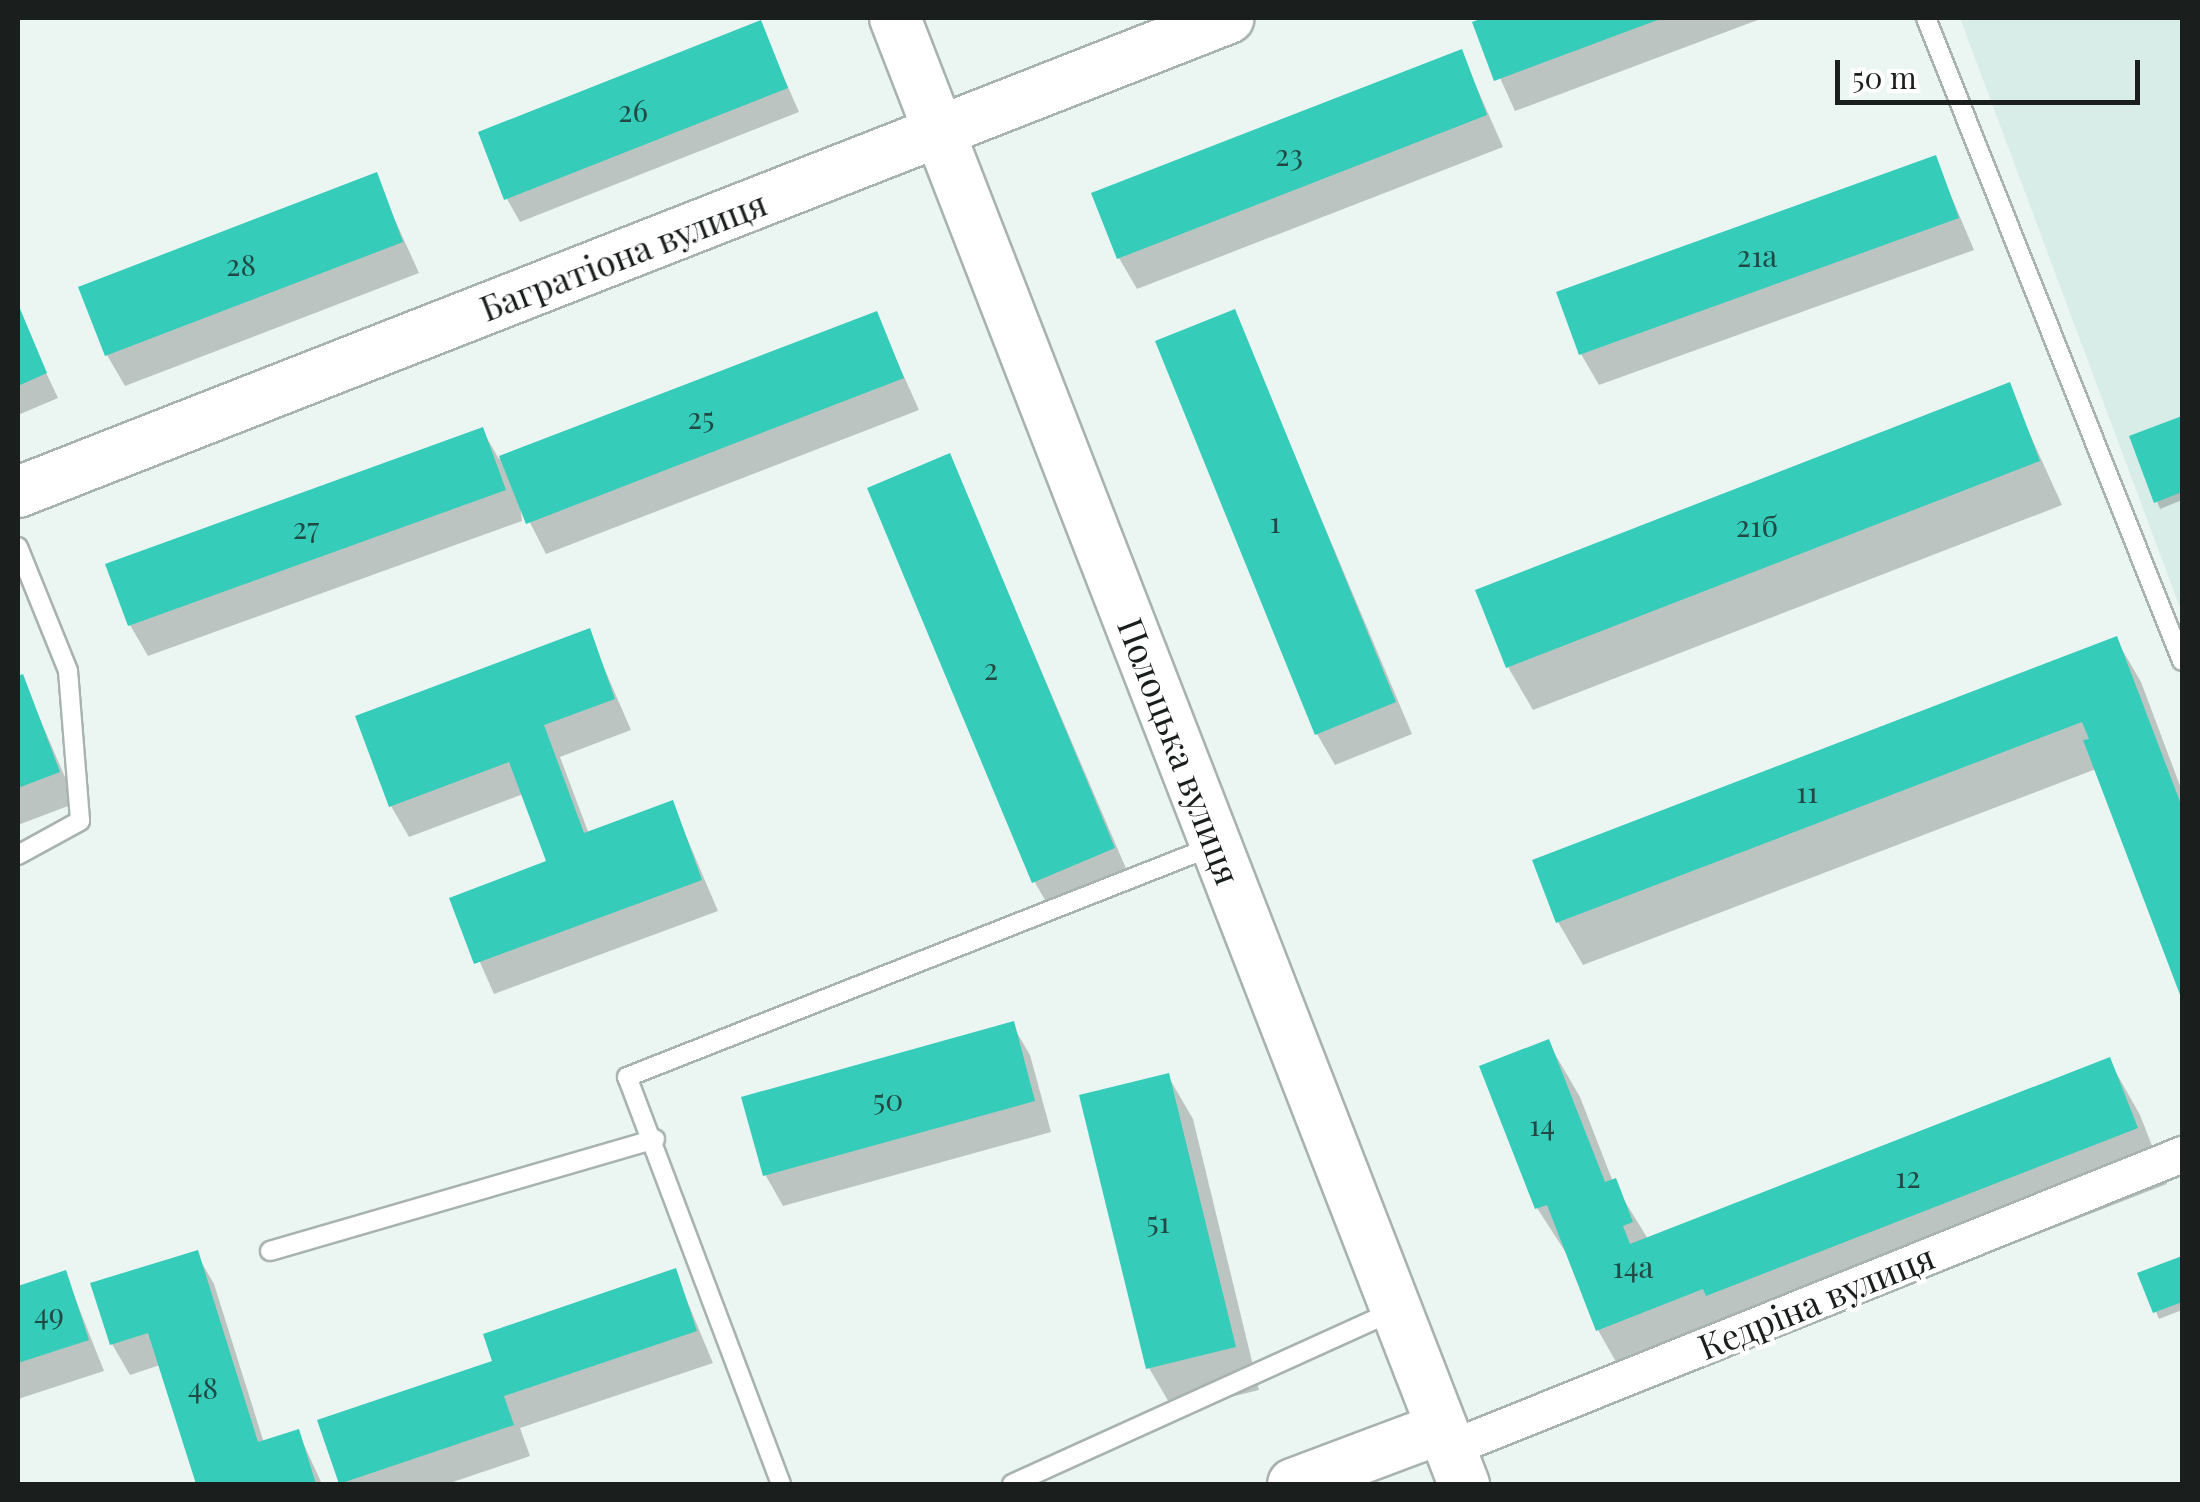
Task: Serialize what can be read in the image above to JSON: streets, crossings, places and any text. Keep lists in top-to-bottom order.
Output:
{
  "streets": {
    "main road": ["Багратіона вулиця", "Полоцька вулиця"],
    "street": ["Кедріна вулиця"]
  },
  "crossings": [
    ["Багратіона вулиця", "Полоцька вулиця"],
    ["Полоцька вулиця", "Кедріна вулиця"]
  ],
  "house_numbers": [
    "26",
    "23",
    "21а",
    "28",
    "25",
    "1",
    "21б",
    "27",
    "2",
    "11",
    "50",
    "14",
    "12",
    "51",
    "14а",
    "49",
    "48"
  ],
  "scale_bar": "50 m"
}
